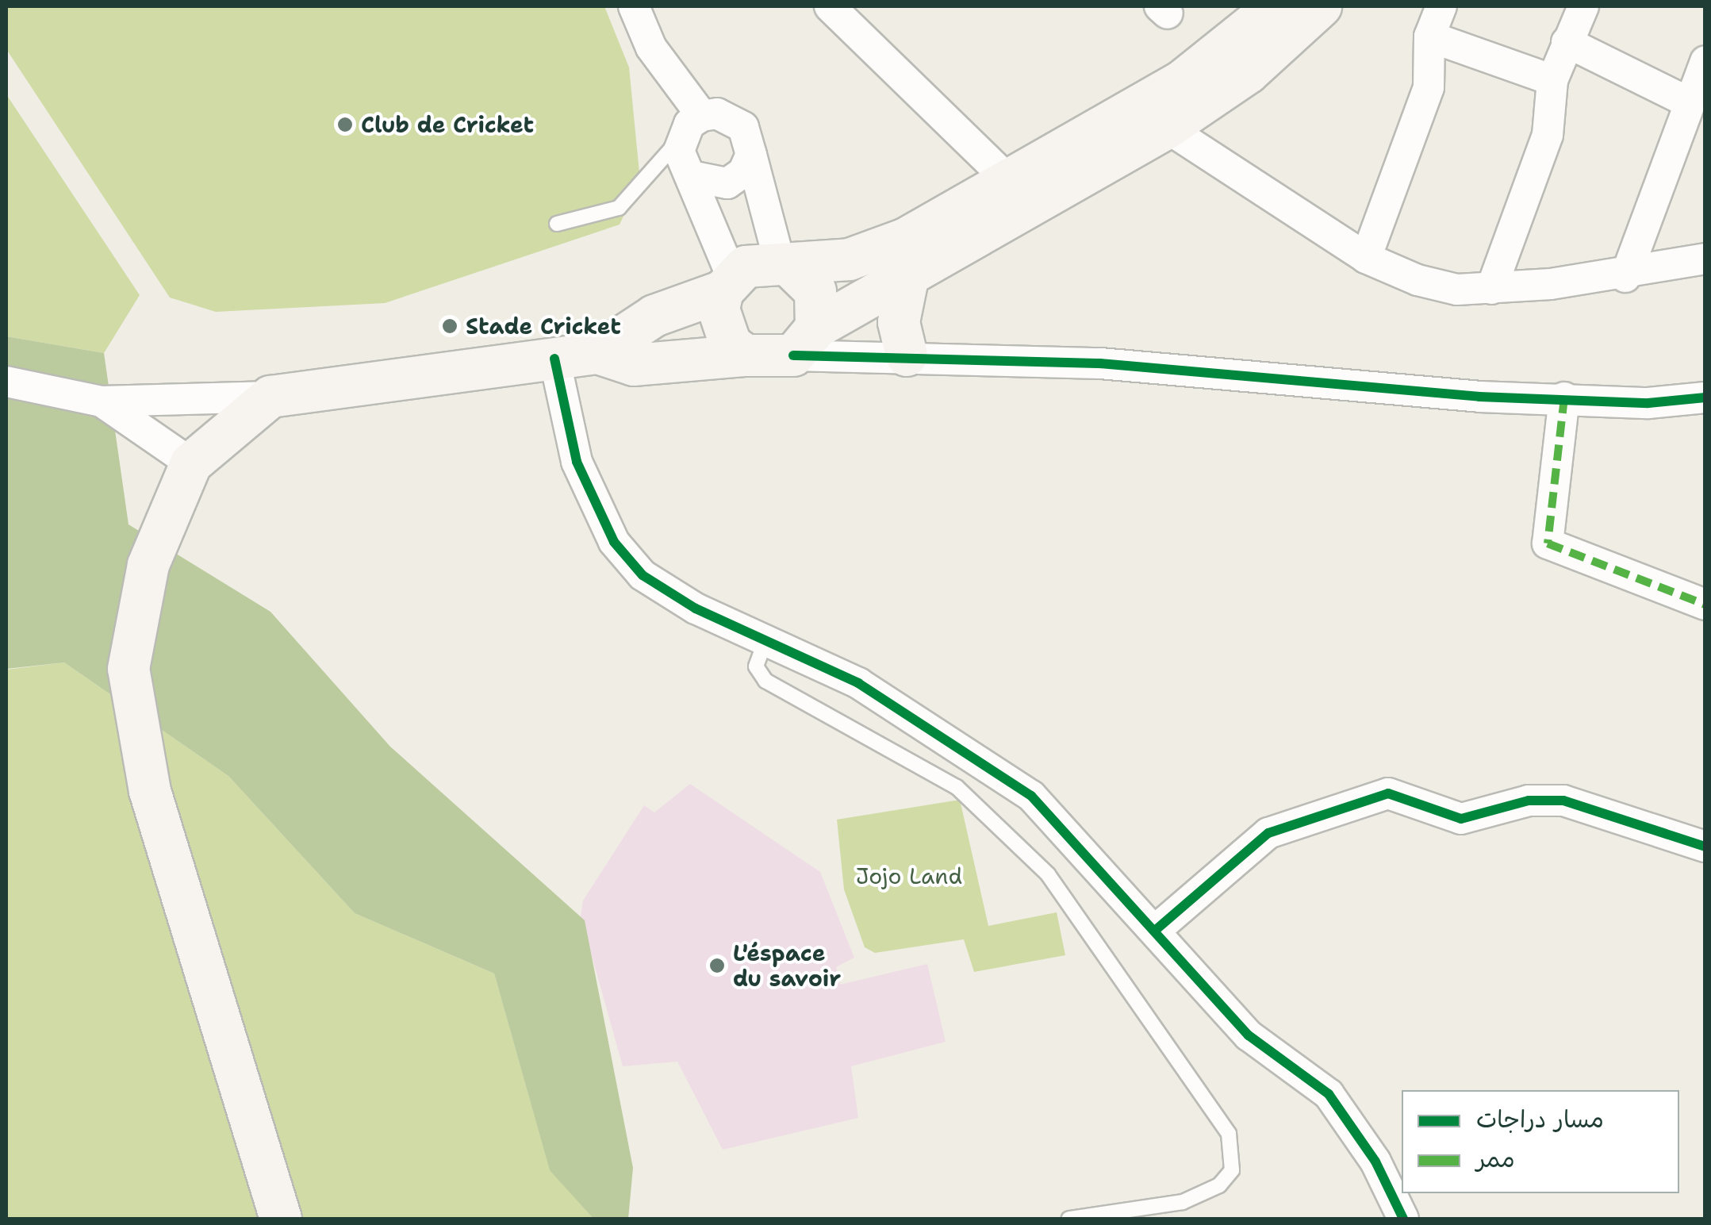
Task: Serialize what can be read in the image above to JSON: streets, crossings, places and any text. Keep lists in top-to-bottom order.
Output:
{
  "parks": ["Jojo Land"],
  "places": ["Club de Cricket", "Stade Cricket", "L'éspace du savoir"],
  "legend": ["مسار دراجات", "ممر"]
}
